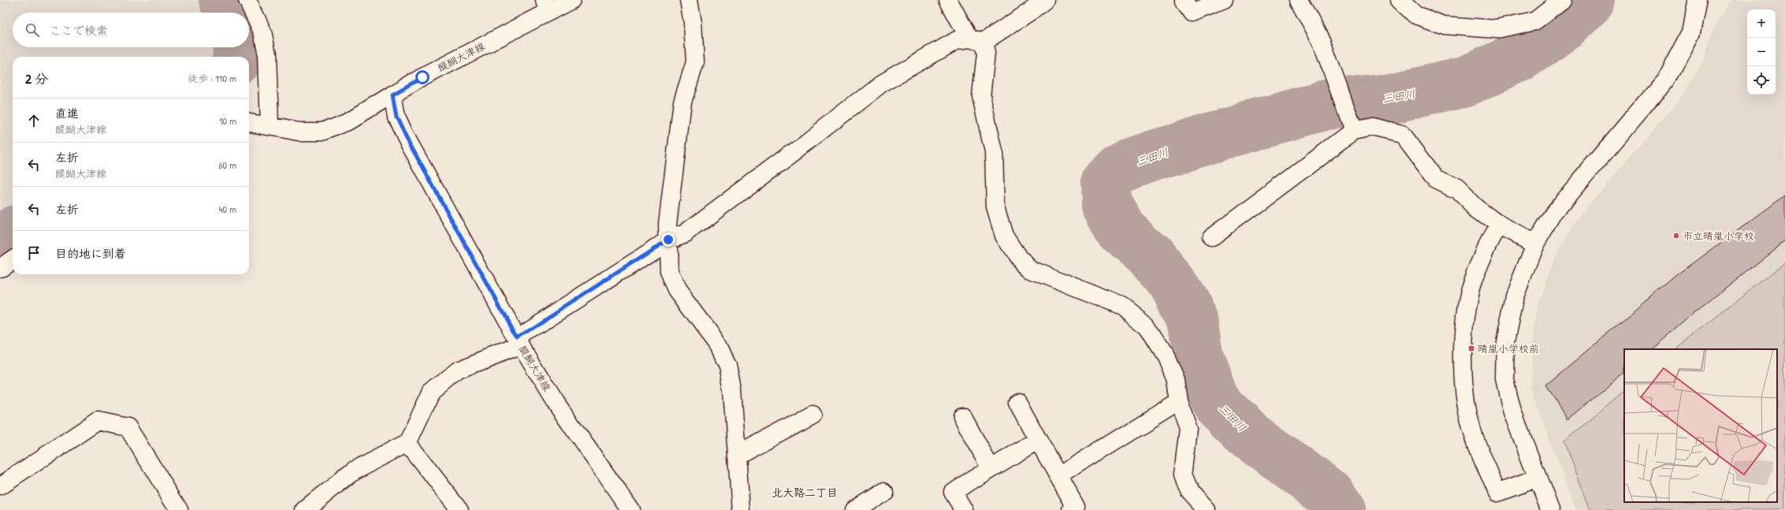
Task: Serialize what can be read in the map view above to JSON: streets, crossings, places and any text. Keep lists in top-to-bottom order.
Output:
{
  "streets": {
    "street": ["醍醐大津線"]
  },
  "districts": ["北大路二丁目"],
  "water": ["三田川"],
  "places": {
    "other": ["市立晴嵐小学校"],
    "transit": ["晴嵐小学校前"]
  },
  "page": {
    "map_buttons": ["+", "−"],
    "search": "ここで検索",
    "heading": ["2 分", "徒歩 · 110 m"],
    "list": [
      ["直進", "醍醐大津線", "10 m"],
      ["左折", "醍醐大津線", "60 m"],
      ["左折", "40 m"],
      "目的地に到着"
    ]
  }
}
